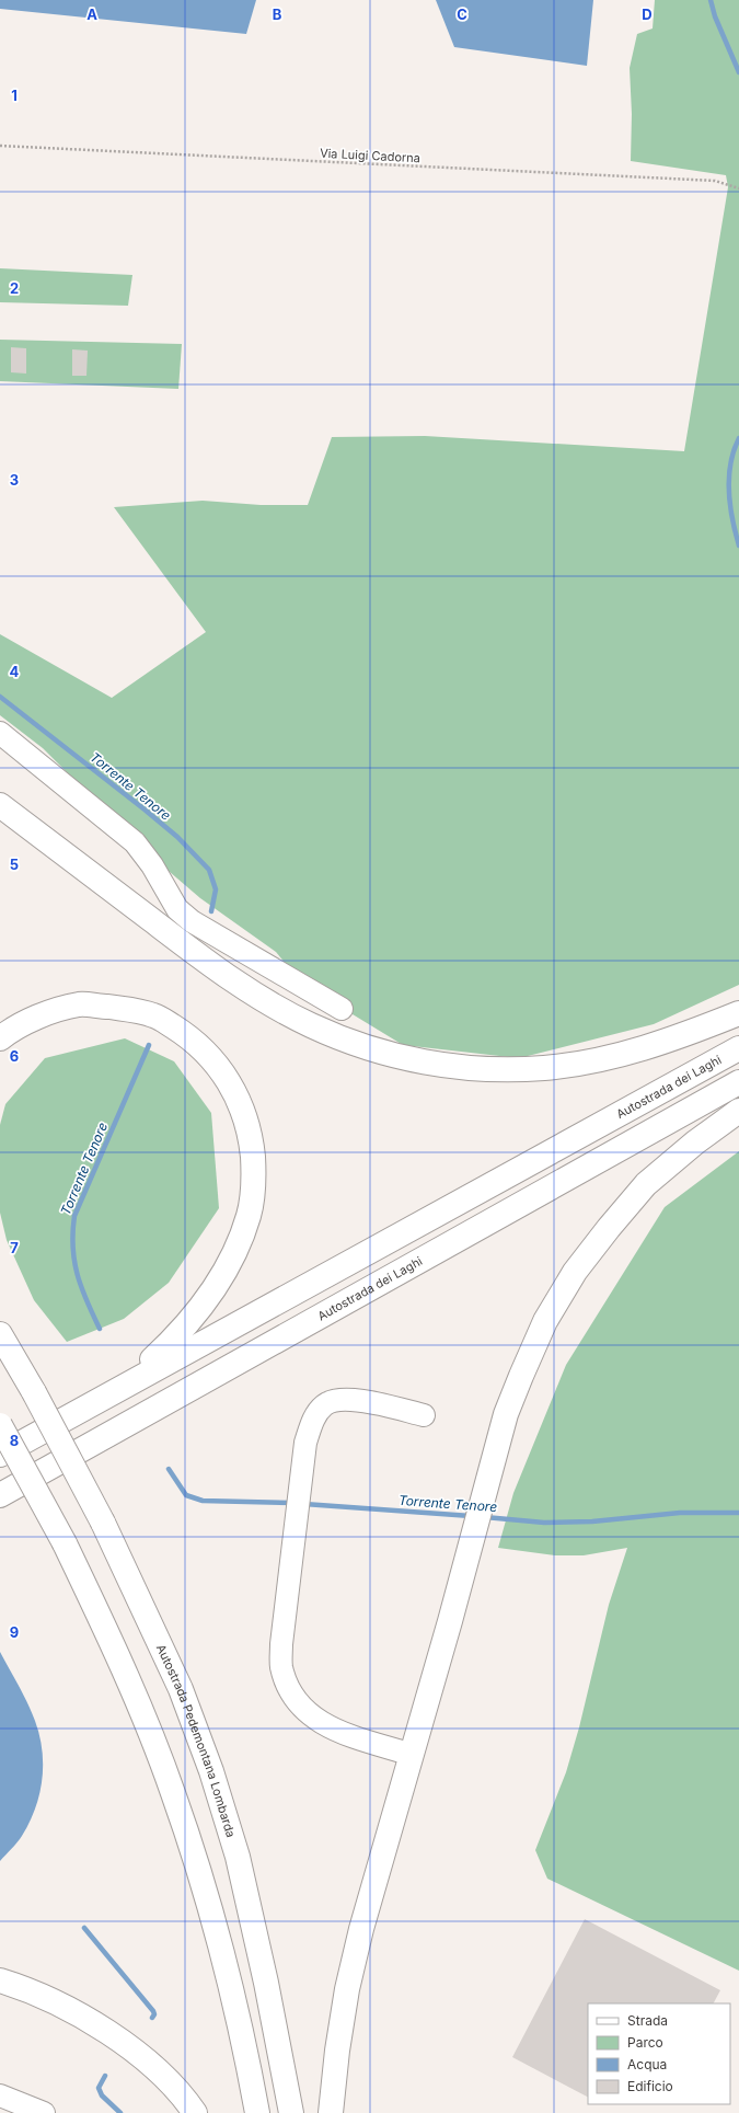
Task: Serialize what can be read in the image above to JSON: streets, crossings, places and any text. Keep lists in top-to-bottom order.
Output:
{
  "streets": {
    "highway": ["Autostrada dei Laghi", "Autostrada Pedemontana Lombarda"],
    "path": ["Via Luigi Cadorna"]
  },
  "water": ["Torrente Tenore"],
  "legend": [
    "Strada",
    "Parco",
    "Acqua",
    "Edificio"
  ],
  "grid": {
    "columns": [
      "A",
      "B",
      "C",
      "D"
    ],
    "rows": [
      "1",
      "2",
      "3",
      "4",
      "5",
      "6",
      "7",
      "8",
      "9"
    ]
  }
}
